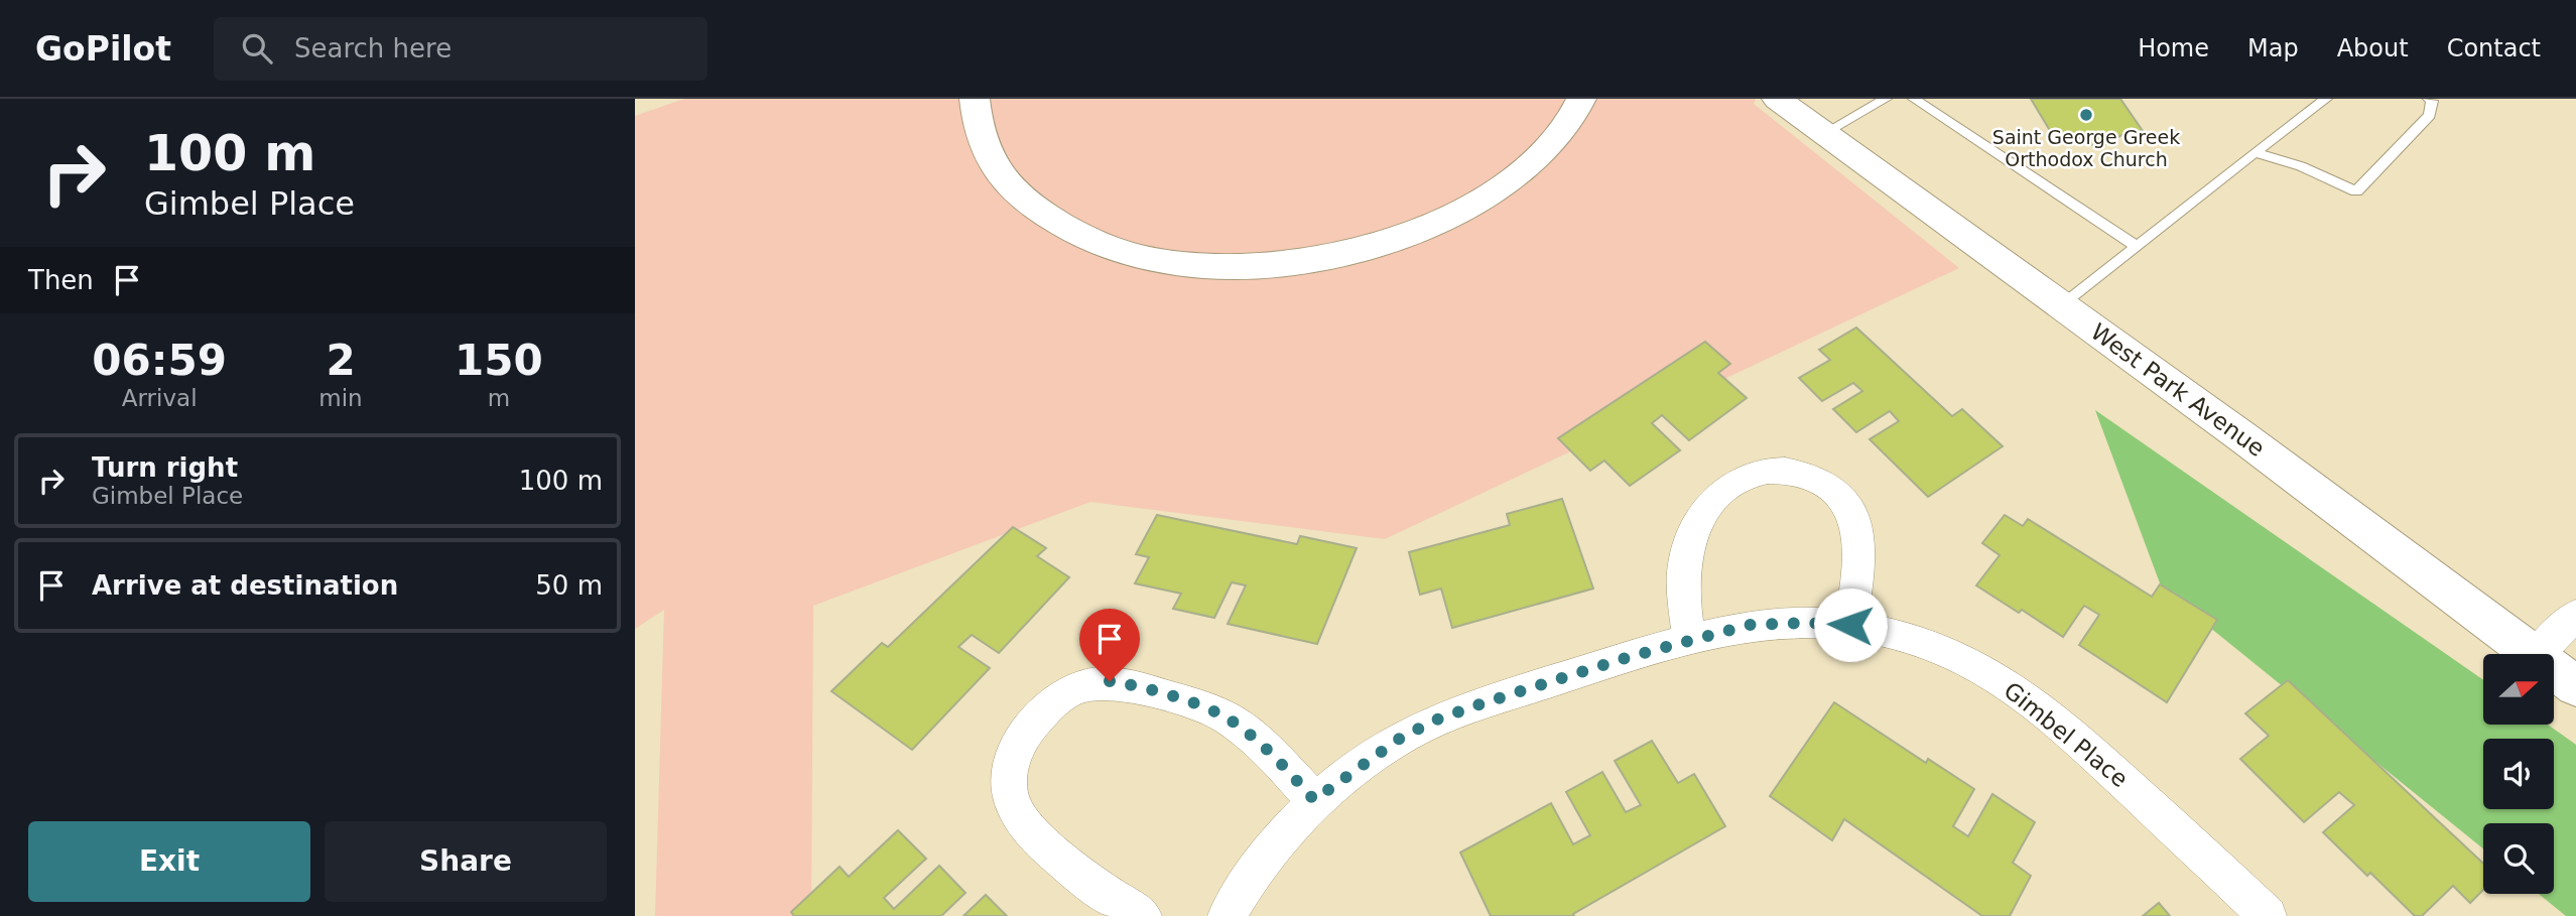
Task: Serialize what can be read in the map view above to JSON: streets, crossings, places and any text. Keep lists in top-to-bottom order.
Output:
{
  "streets": {
    "main road": ["West Park Avenue"],
    "street": ["Gimbel Place"]
  },
  "places": ["Saint George Greek Orthodox Church"],
  "north": "right",
  "page": {
    "header": "GoPilot",
    "search": "Search here",
    "nav": [
      "Home",
      "Map",
      "About",
      "Contact"
    ],
    "turn": ["100 m", "Gimbel Place"],
    "then": "Then",
    "eta": [
      "06:59",
      "Arrival",
      "2",
      "min",
      "150",
      "m"
    ],
    "list": [
      {
        "name": "Turn right",
        "note": "Gimbel Place",
        "value": "100 m"
      },
      {
        "name": "Arrive at destination",
        "value": "50 m"
      }
    ],
    "buttons": ["Exit", "Share"]
  }
}
